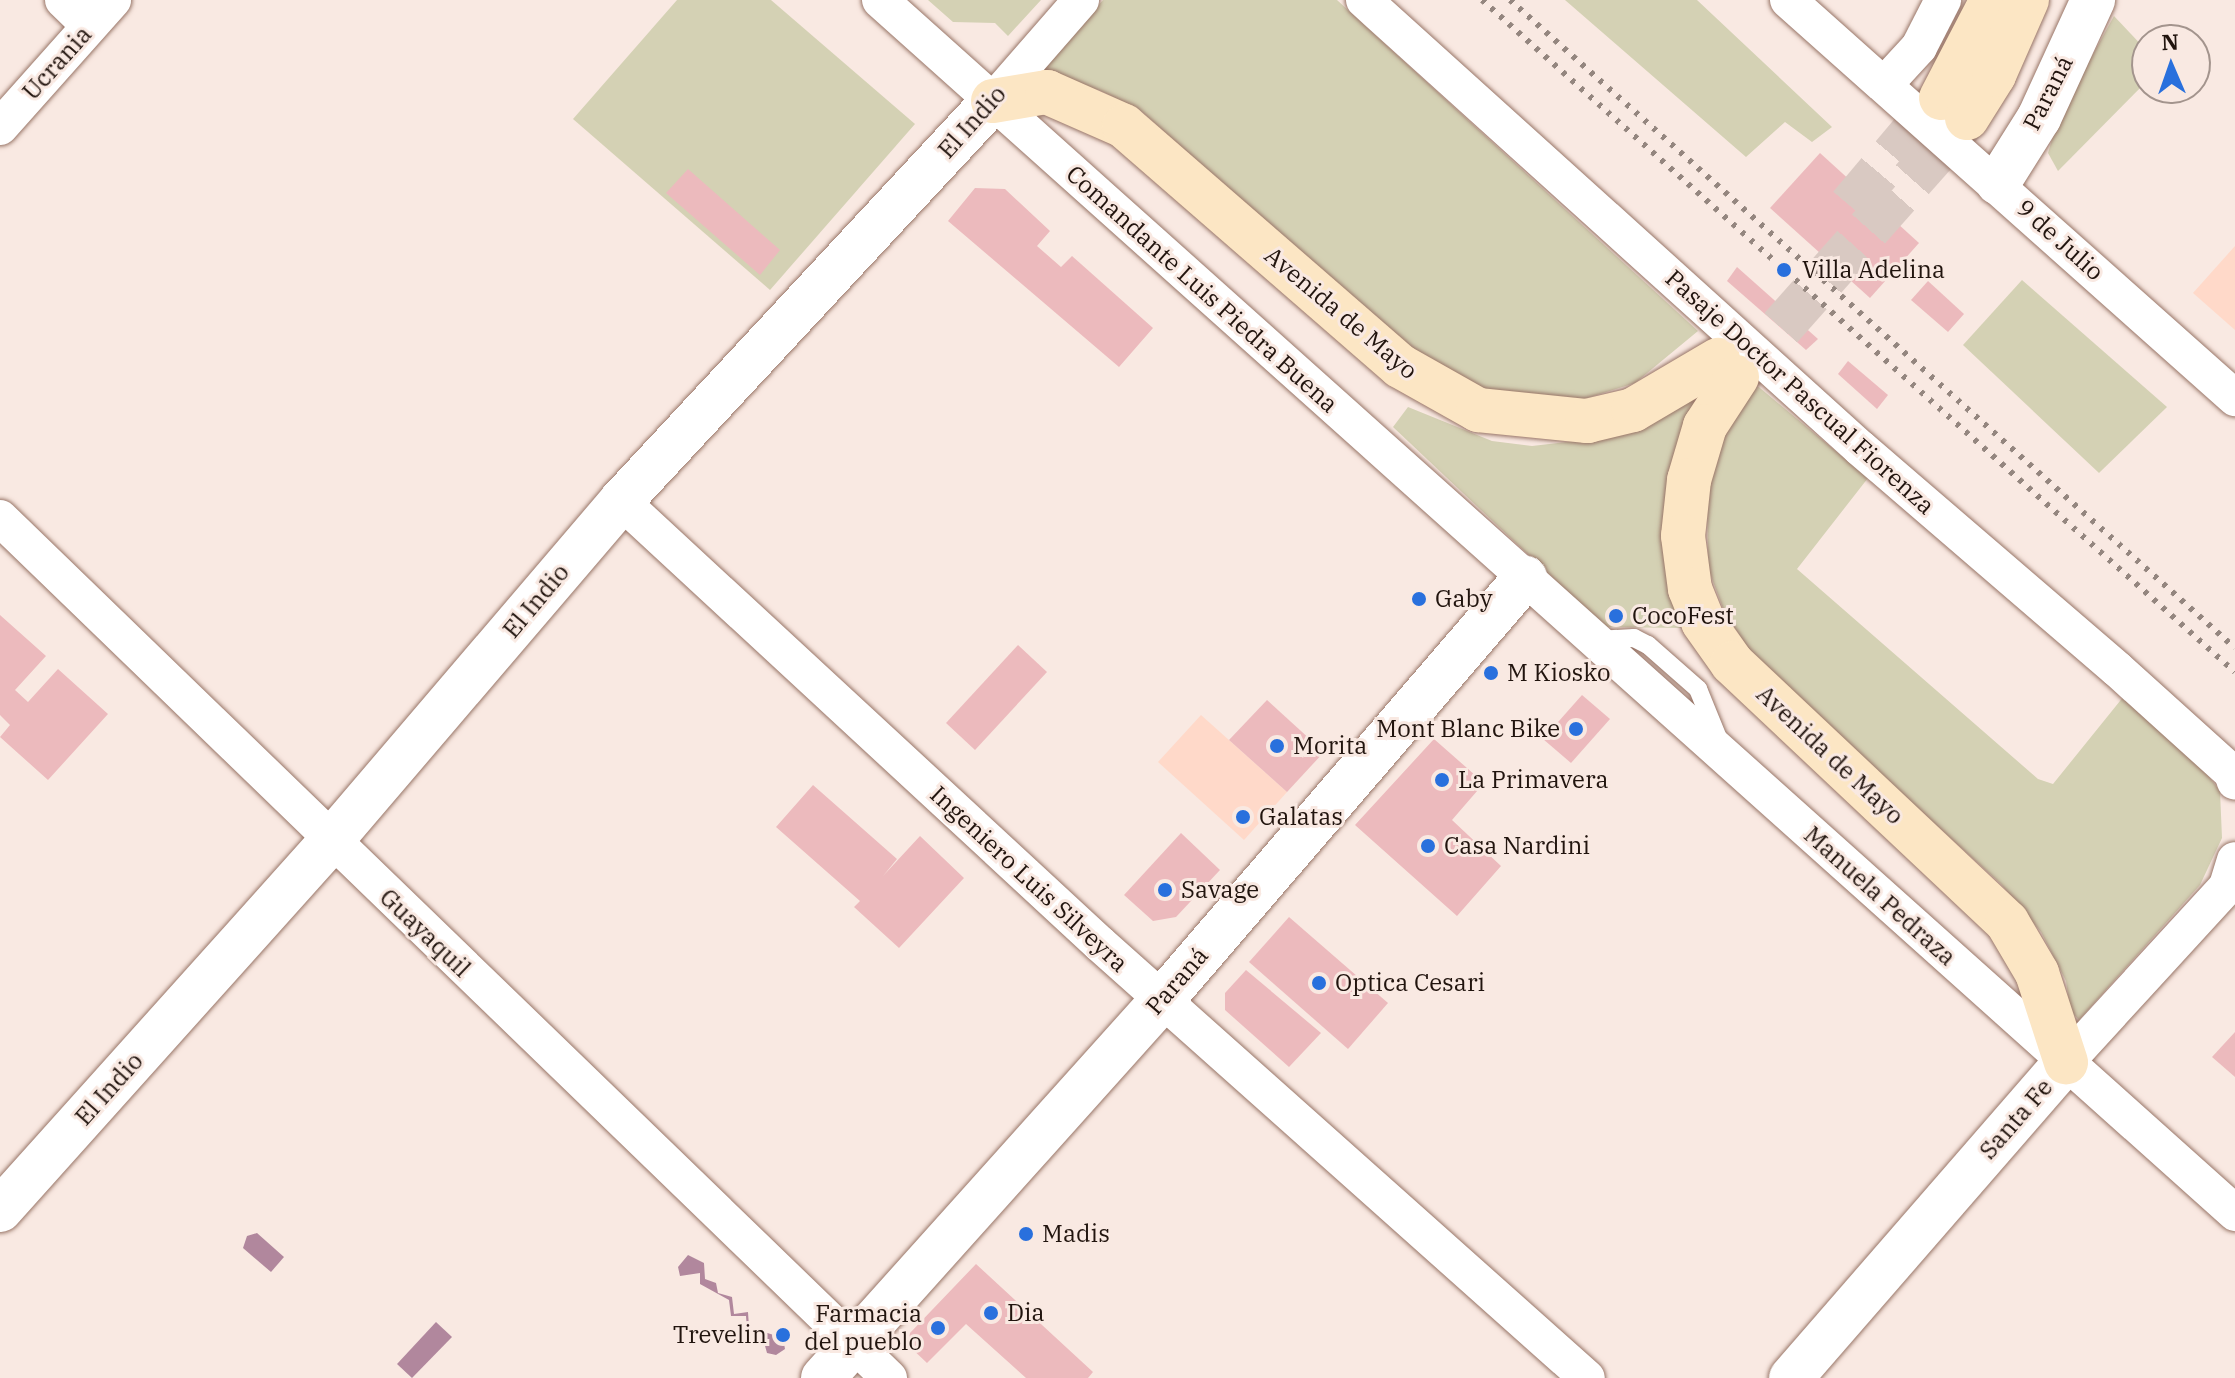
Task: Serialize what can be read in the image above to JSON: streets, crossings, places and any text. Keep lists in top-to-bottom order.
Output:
{
  "streets": {
    "main road": ["Avenida de Mayo"],
    "street": [
      "Ucrania",
      "Paraná",
      "El Indio",
      "9 de Julio",
      "Comandante Luis Piedra Buena",
      "Pasaje Doctor Pascual Fiorenza",
      "Ingeniero Luis Silveyra",
      "Manuela Pedraza",
      "Guayaquil",
      "Santa Fe"
    ]
  },
  "crossings": [
    ["Paraná", "9 de Julio"],
    ["Paraná", "Comandante Luis Piedra Buena"],
    ["Paraná", "Ingeniero Luis Silveyra"],
    ["Paraná", "Manuela Pedraza"],
    ["Paraná", "Guayaquil"],
    ["El Indio", "Comandante Luis Piedra Buena"],
    ["El Indio", "Avenida de Mayo"],
    ["El Indio", "Ingeniero Luis Silveyra"],
    ["El Indio", "Guayaquil"],
    ["Comandante Luis Piedra Buena", "Avenida de Mayo"],
    ["Comandante Luis Piedra Buena", "Manuela Pedraza"],
    ["Avenida de Mayo", "Manuela Pedraza"],
    ["Avenida de Mayo", "Santa Fe"],
    ["Manuela Pedraza", "Santa Fe"]
  ],
  "places": [
    "Villa Adelina",
    "Gaby",
    "CocoFest",
    "M Kiosko",
    "Mont Blanc Bike",
    "Morita",
    "La Primavera",
    "Galatas",
    "Casa Nardini",
    "Savage",
    "Optica Cesari",
    "Madis",
    "Dia",
    "Farmacia del pueblo",
    "Trevelin"
  ],
  "north": "top"
}
